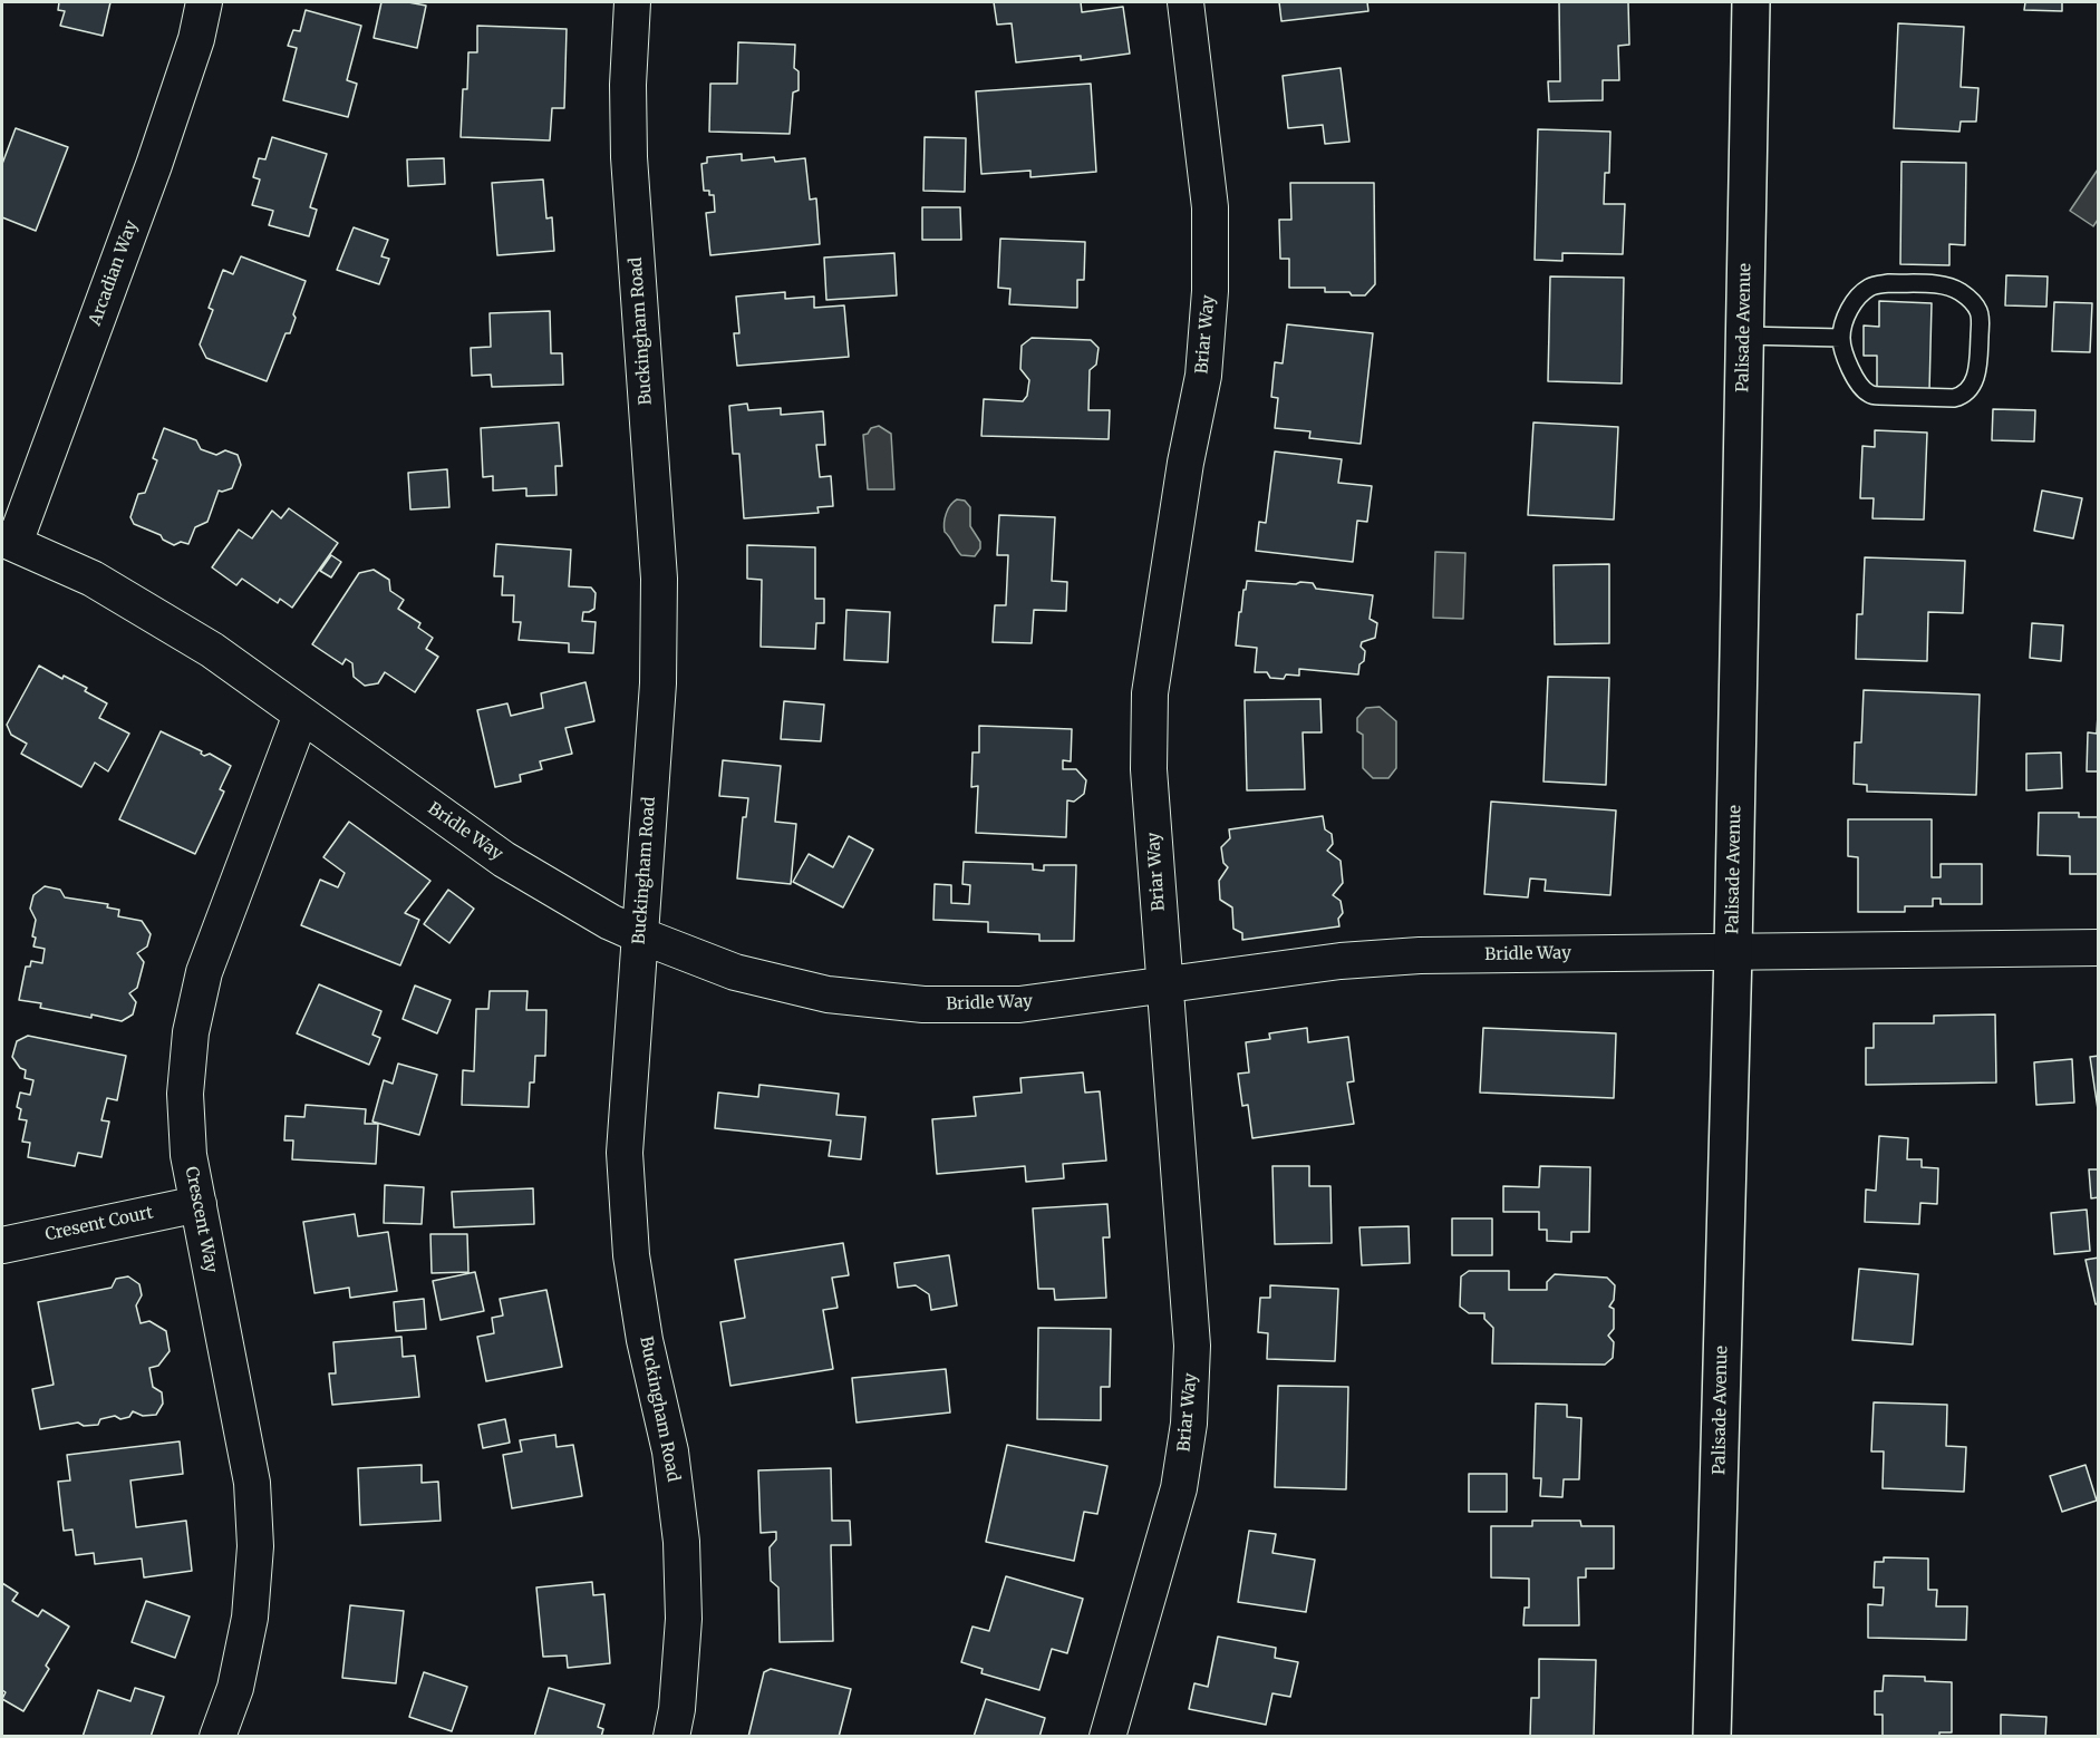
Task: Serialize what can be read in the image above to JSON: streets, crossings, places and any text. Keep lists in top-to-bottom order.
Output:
{
  "streets": {
    "main road": ["Palisade Avenue"],
    "street": [
      "Arcadian Way",
      "Buckingham Road",
      "Briar Way",
      "Bridle Way",
      "Crescent Way",
      "Cresent Court"
    ]
  },
  "crossings": [
    ["Arcadian Way", "Bridle Way"],
    ["Palisade Avenue", "Bridle Way"],
    ["Buckingham Road", "Bridle Way"],
    ["Briar Way", "Bridle Way"],
    ["Bridle Way", "Crescent Way"],
    ["Crescent Way", "Cresent Court"]
  ]
}
